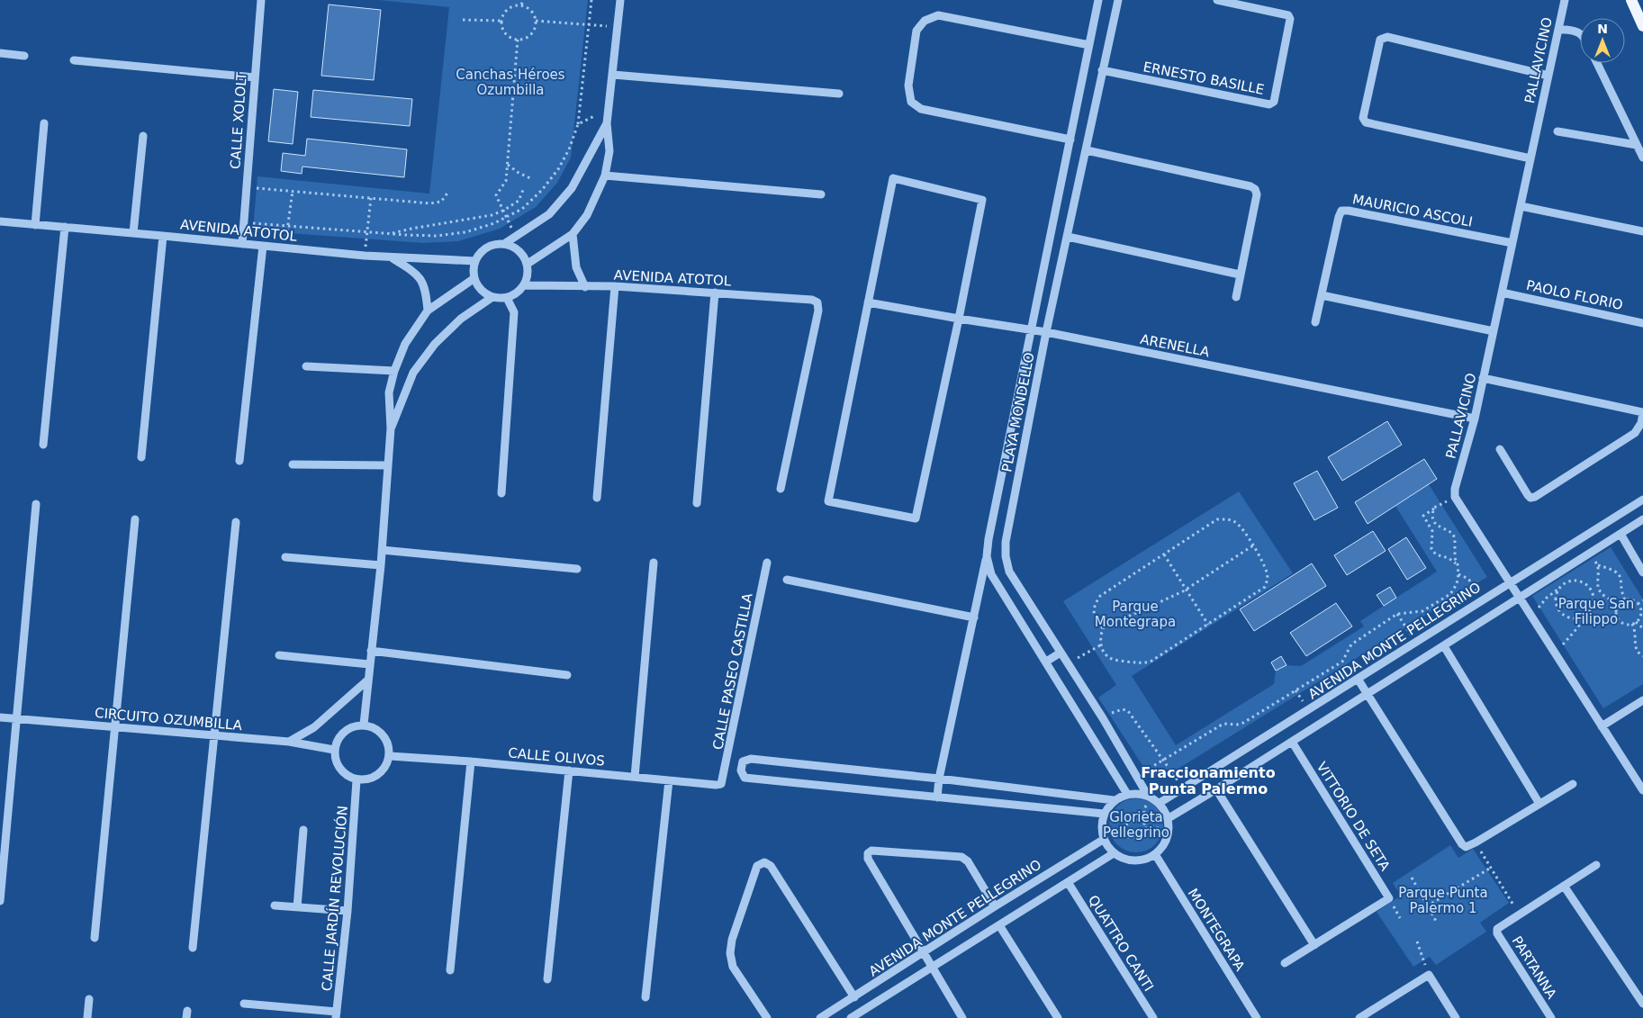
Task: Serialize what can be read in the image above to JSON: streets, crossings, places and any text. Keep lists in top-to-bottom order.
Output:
{
  "streets": {
    "street": [
      "PALLAVICINO",
      "ERNESTO BASILLE",
      "CALLE XOLOLT",
      "MAURICIO ASCOLI",
      "AVENIDA ATOTOL",
      "PAOLO FLORIO",
      "ARENELLA",
      "PLAYA MONDELLO",
      "AVENIDA MONTE PELLEGRINO",
      "CALLE PASEO CASTILLA",
      "CIRCUITO OZUMBILLA",
      "CALLE OLIVOS",
      "VITTORIO DE SETA",
      "CALLE JARDÍN REVOLUCIÓN",
      "MONTEGRAPA",
      "QUATTRO CANTI",
      "PARTANNA"
    ]
  },
  "crossings": [
    ["PALLAVICINO", "MAURICIO ASCOLI"],
    ["PALLAVICINO", "PAOLO FLORIO"],
    ["PALLAVICINO", "ARENELLA"],
    ["ERNESTO BASILLE", "PLAYA MONDELLO"],
    ["CALLE XOLOLT", "AVENIDA ATOTOL"],
    ["ARENELLA", "PLAYA MONDELLO"],
    ["AVENIDA MONTE PELLEGRINO", "QUATTRO CANTI"],
    ["CALLE PASEO CASTILLA", "CALLE OLIVOS"],
    ["CIRCUITO OZUMBILLA", "CALLE OLIVOS"],
    ["CIRCUITO OZUMBILLA", "CALLE JARDÍN REVOLUCIÓN"],
    ["CALLE OLIVOS", "CALLE JARDÍN REVOLUCIÓN"]
  ],
  "districts": ["Fraccionamiento Punta Palermo"],
  "parks": [
    "Canchas Héroes Ozumbilla",
    "Parque San Filippo",
    "Parque Montegrapa",
    "Glorieta Pellegrino",
    "Parque Punta Palermo 1"
  ],
  "north": "top"
}
